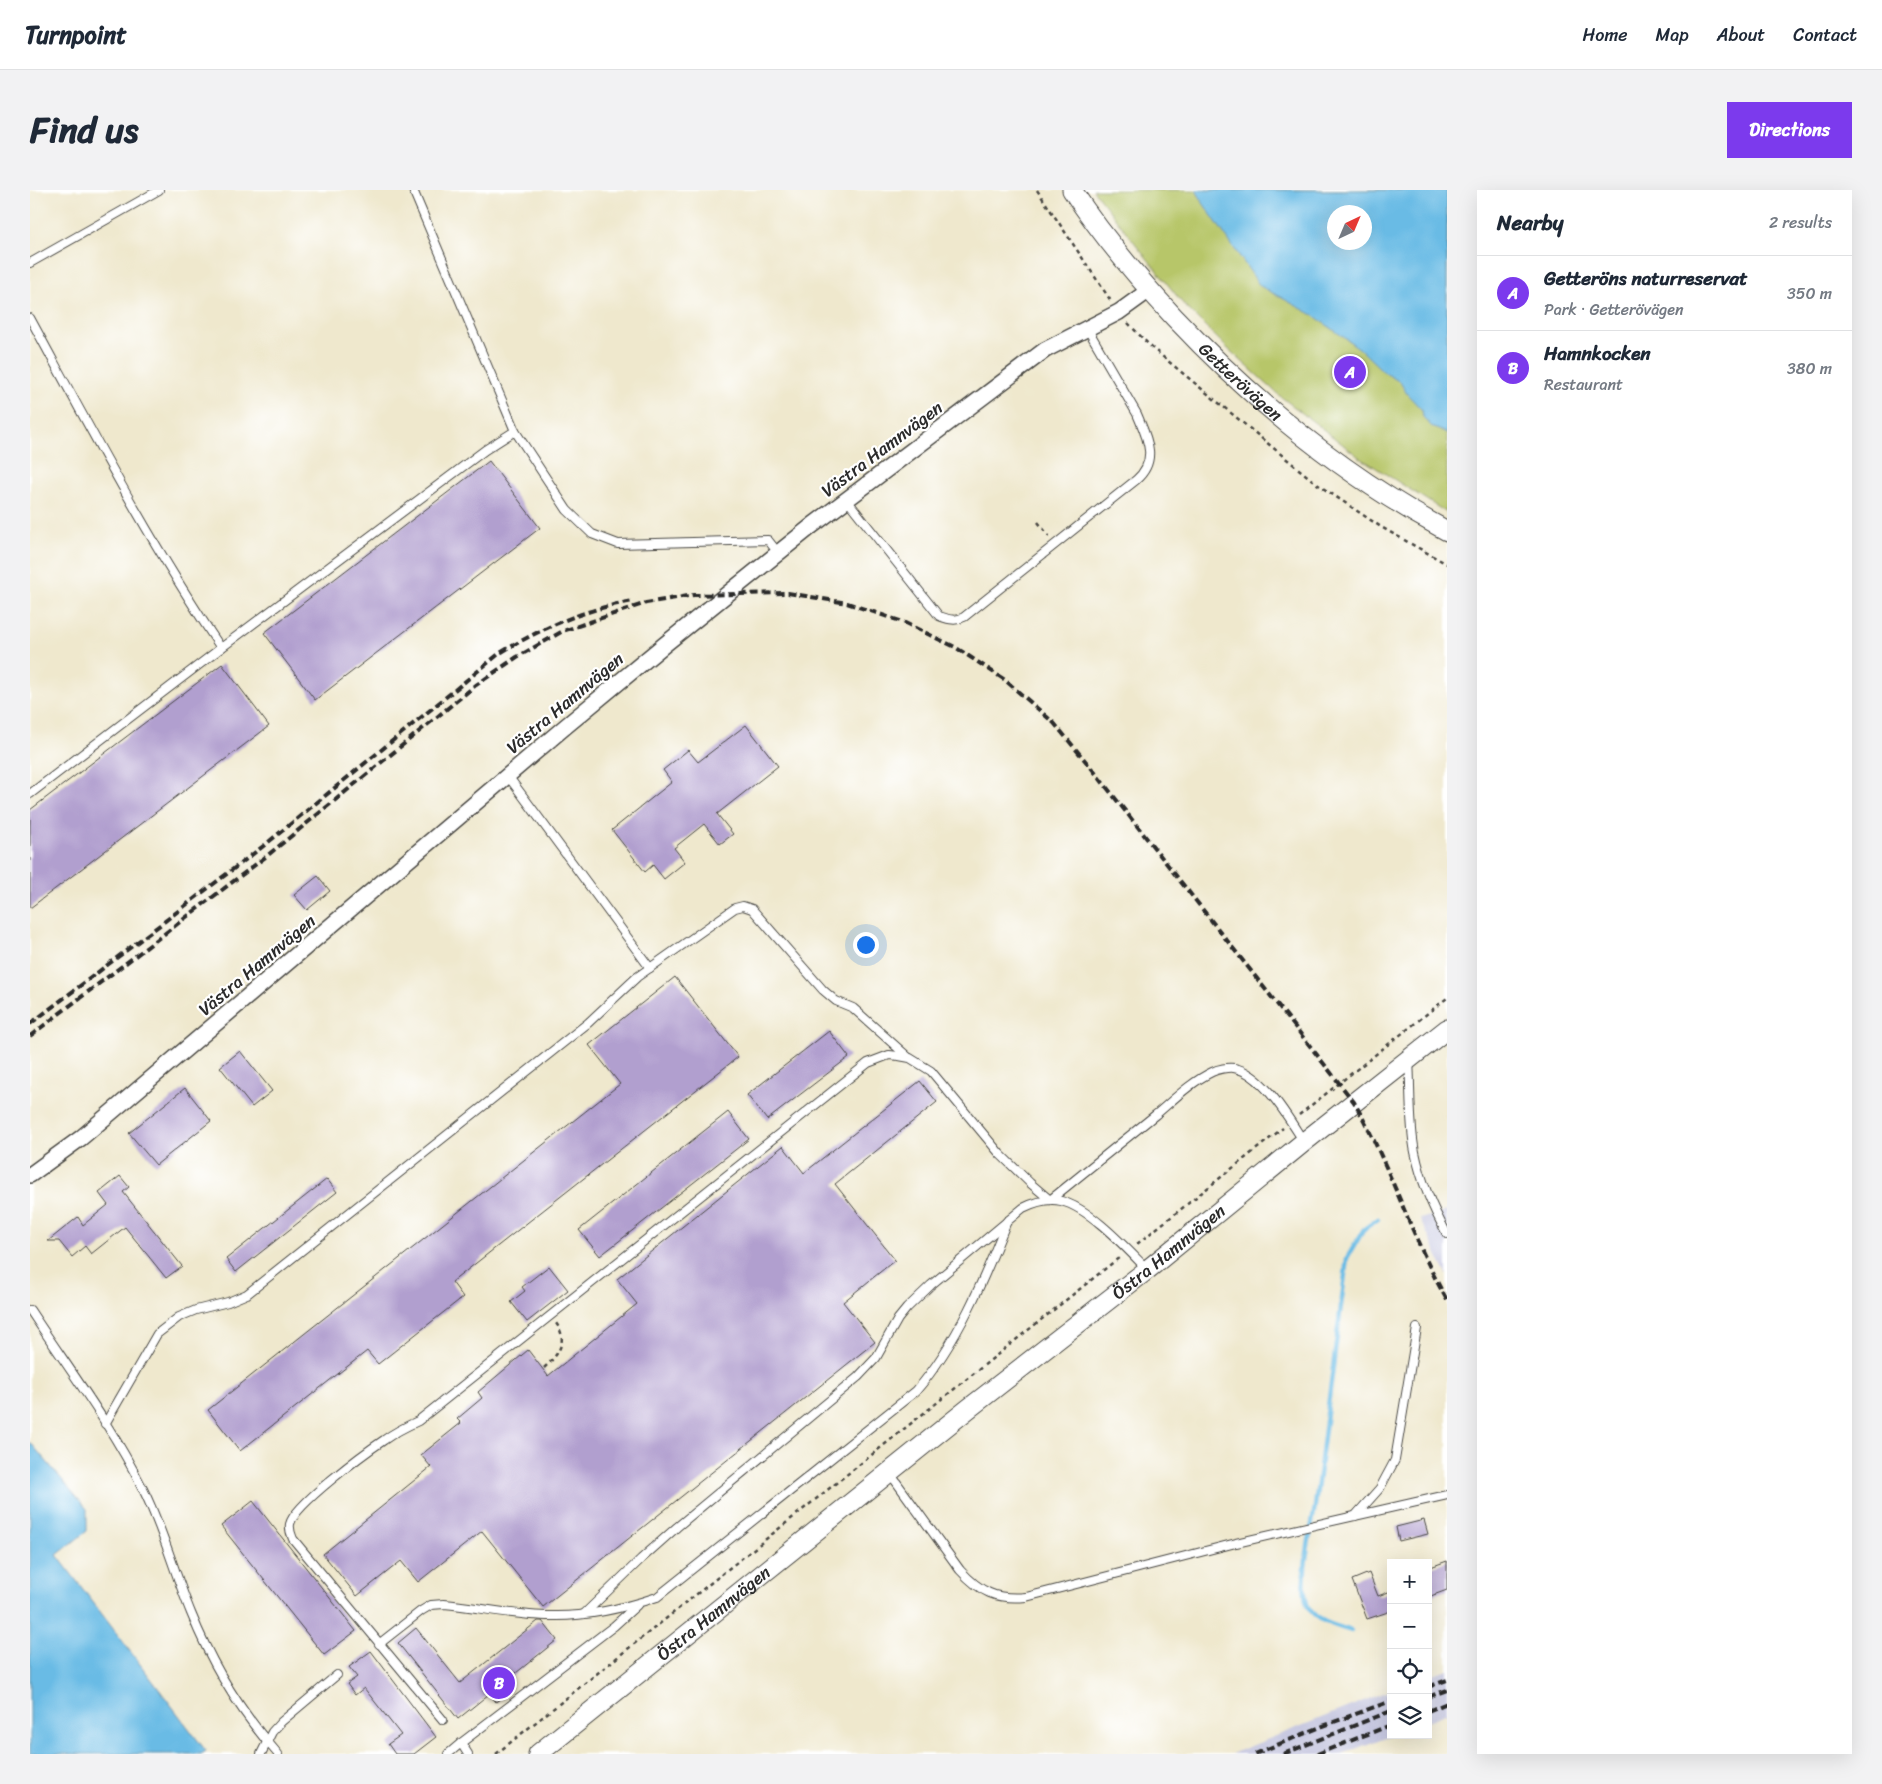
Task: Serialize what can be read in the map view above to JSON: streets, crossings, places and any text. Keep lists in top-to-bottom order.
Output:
{
  "streets": {
    "street": ["Getterövägen", "Västra Hamnvägen", "Östra Hamnvägen"]
  },
  "crossings": [
    ["Getterövägen", "Västra Hamnvägen"]
  ],
  "north": "top right",
  "page": {
    "header": "Turnpoint",
    "nav": [
      "Home",
      "Map",
      "About",
      "Contact"
    ],
    "title": "Find us",
    "buttons": "Directions",
    "heading": ["Nearby", "2 results"],
    "list": [
      {
        "mark": "A",
        "name": "Getteröns naturreservat",
        "note": "Park · Getterövägen",
        "value": "350 m"
      },
      {
        "mark": "B",
        "name": "Hamnkocken",
        "note": "Restaurant",
        "value": "380 m"
      }
    ],
    "pins": ["A", "B"],
    "map_buttons": ["+", "−"]
  }
}
